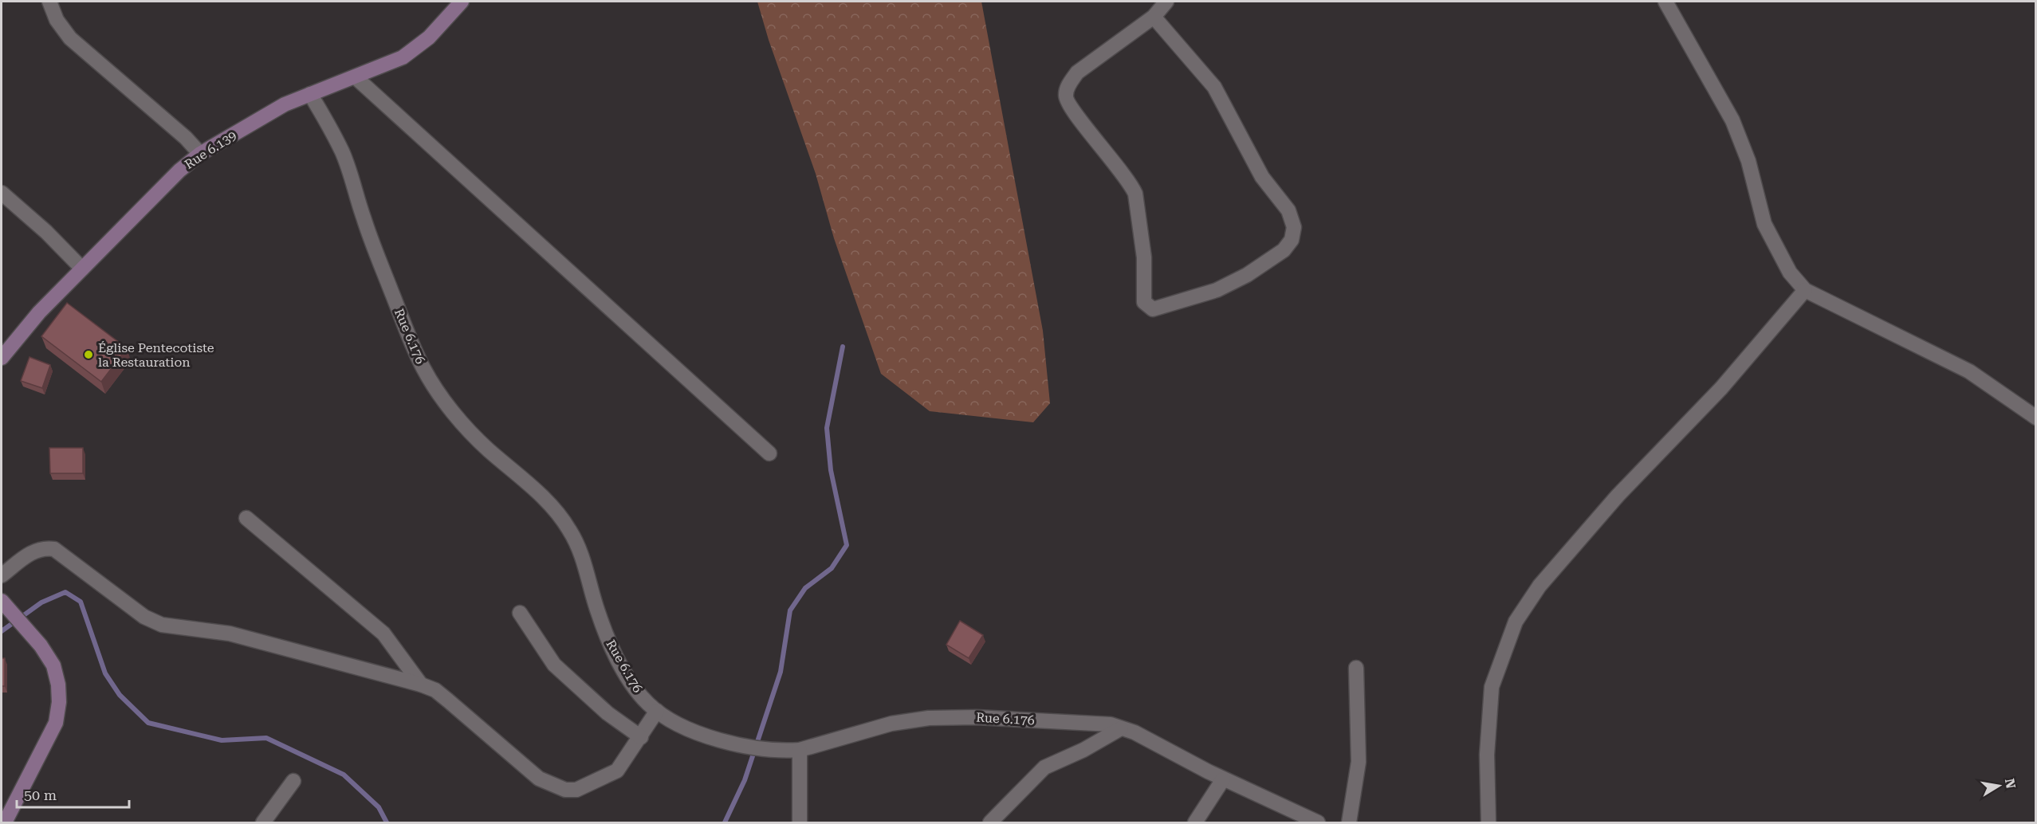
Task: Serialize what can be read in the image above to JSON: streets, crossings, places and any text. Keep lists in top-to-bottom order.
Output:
{
  "streets": {
    "street": ["Rue 6.139", "Rue 6.176"]
  },
  "crossings": [
    ["Rue 6.139", "Rue 6.176"]
  ],
  "places": ["Église Pentecotiste la Restauration"],
  "scale_bar": "50 m",
  "north": "right"
}
